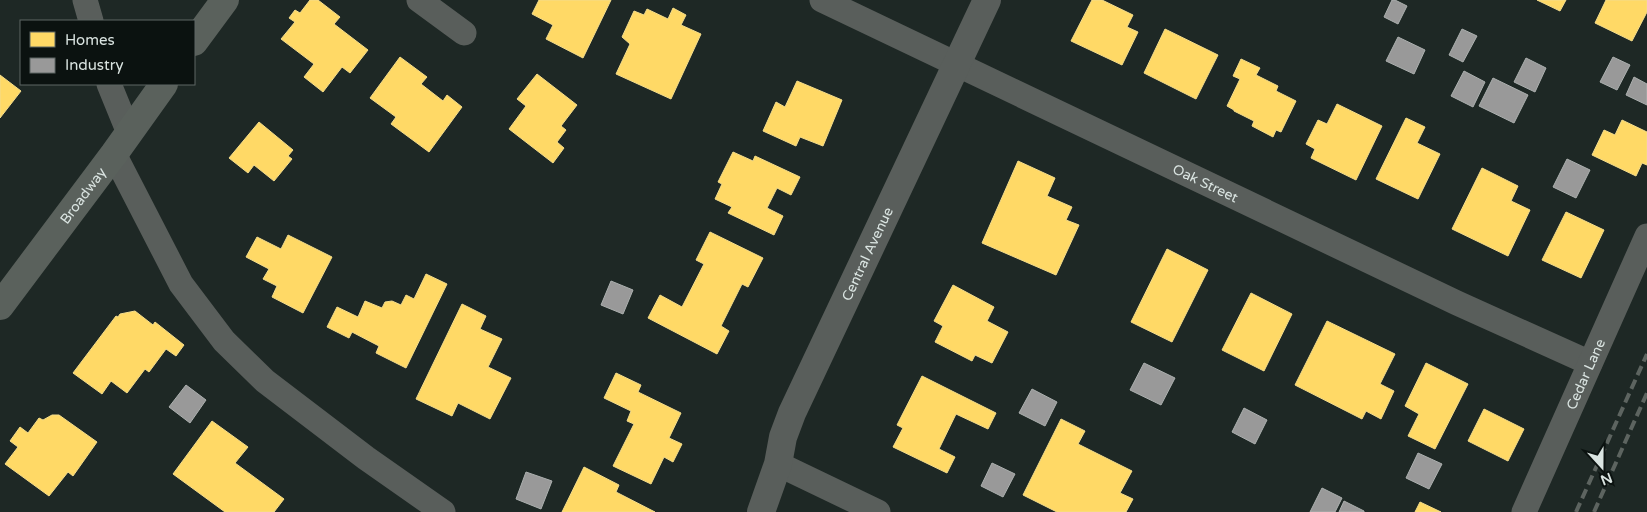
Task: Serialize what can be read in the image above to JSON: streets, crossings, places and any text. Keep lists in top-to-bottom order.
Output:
{
  "streets": {
    "main road": ["Broadway"],
    "street": ["Oak Street", "Central Avenue", "Cedar Lane"]
  },
  "crossings": [
    ["Oak Street", "Central Avenue"],
    ["Oak Street", "Cedar Lane"]
  ],
  "legend": ["Homes", "Industry"],
  "north": "bottom"
}
